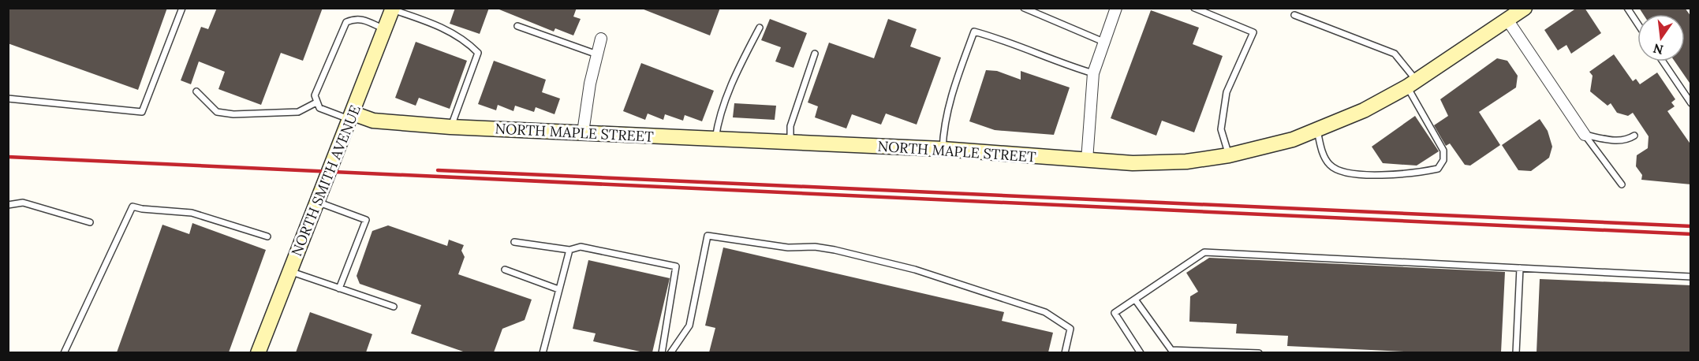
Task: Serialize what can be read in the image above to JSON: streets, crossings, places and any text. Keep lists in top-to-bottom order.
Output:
{
  "streets": {
    "main road": ["NORTH MAPLE STREET", "NORTH SMITH AVENUE"]
  },
  "crossings": [
    ["NORTH MAPLE STREET", "NORTH SMITH AVENUE"]
  ],
  "north": "bottom"
}
